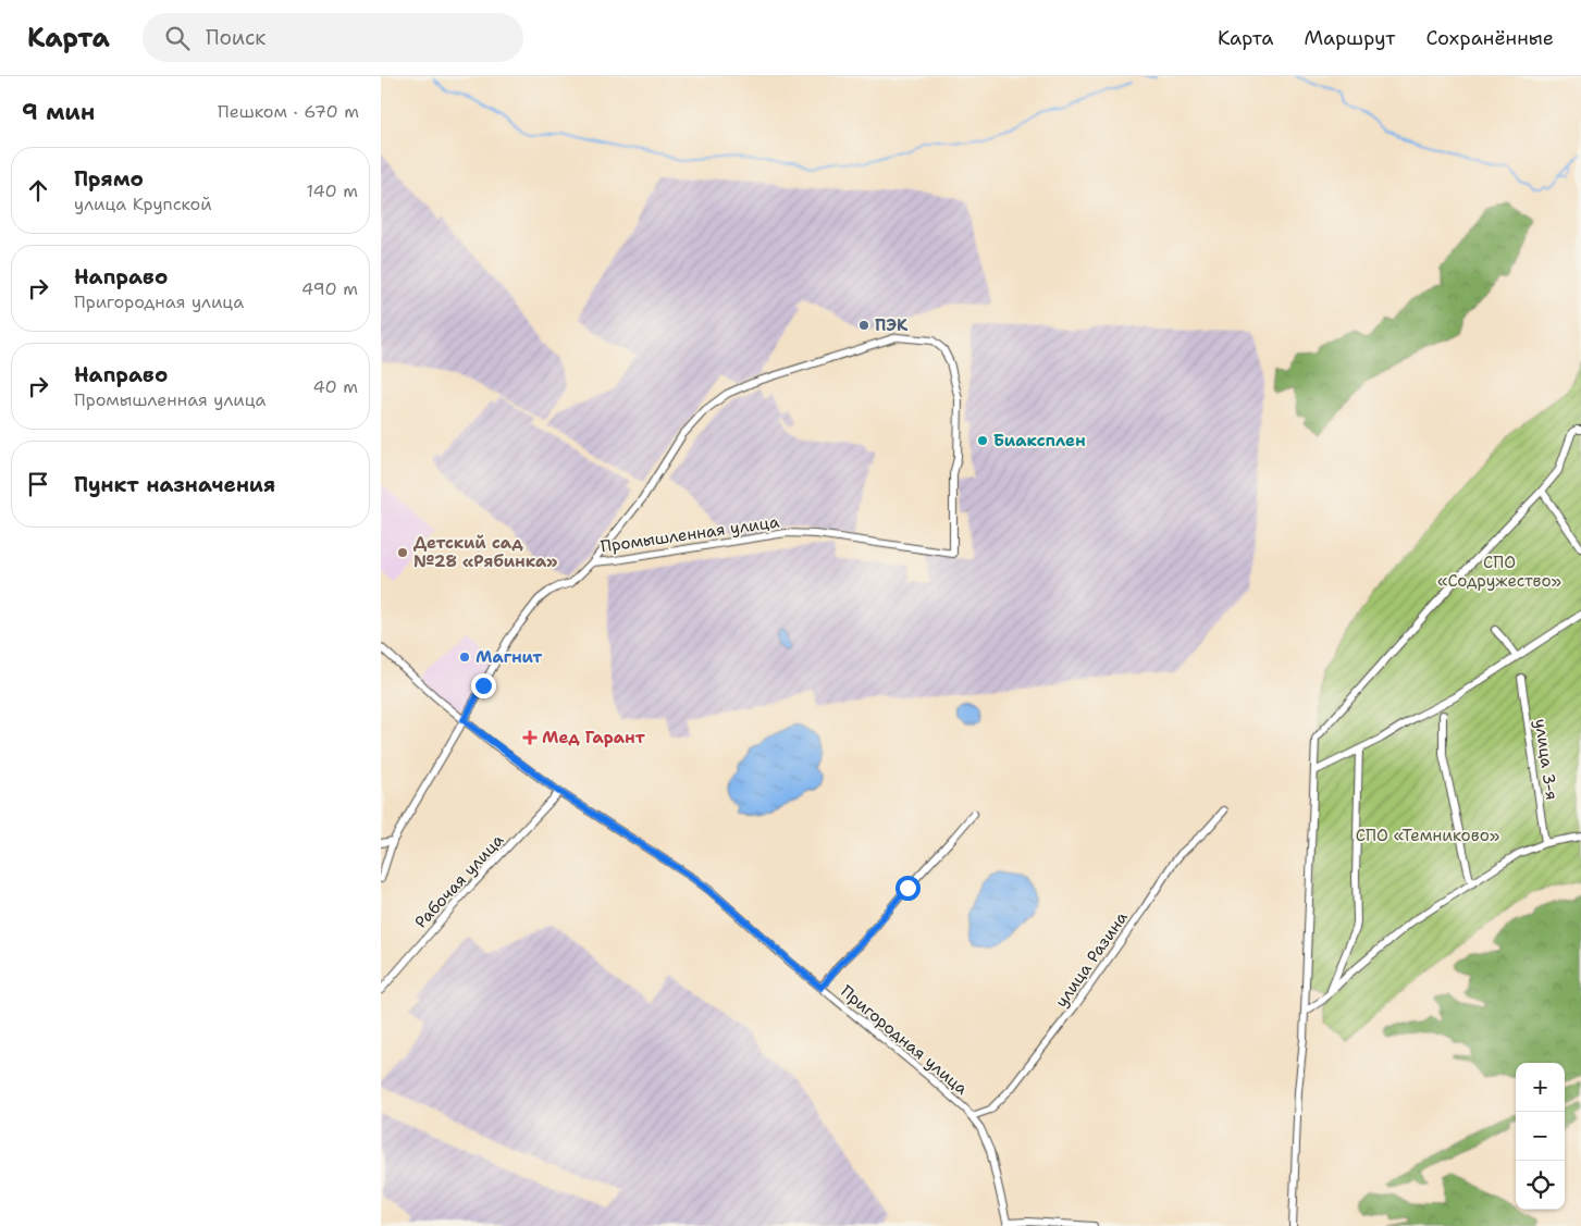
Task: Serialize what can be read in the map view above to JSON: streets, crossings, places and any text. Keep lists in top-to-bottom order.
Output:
{
  "streets": {
    "street": [
      "Промышленная улица",
      "улица 3-я",
      "Рабочая улица",
      "улица Разина",
      "Пригородная улица"
    ]
  },
  "crossings": [
    ["Промышленная улица", "Пригородная улица"],
    ["Рабочая улица", "Пригородная улица"],
    ["улица Разина", "Пригородная улица"]
  ],
  "parks": ["СПО «Содружество»", "СПО «Темниково»"],
  "places": {
    "other": [
      "ПЭК",
      "Биаксплен",
      "Детский сад №28 «Рябинка»",
      "Магнит"
    ],
    "health": ["Мед Гарант"]
  },
  "page": {
    "header": "Карта",
    "search": "Поиск",
    "nav": ["Карта", "Маршрут", "Сохранённые"],
    "heading": ["9 мин", "Пешком · 670 m"],
    "list": [
      ["Прямо", "улица Крупской", "140 m"],
      ["Направо", "Пригородная улица", "490 m"],
      ["Направо", "Промышленная улица", "40 m"],
      "Пункт назначения"
    ],
    "map_buttons": ["+", "−"]
  }
}
